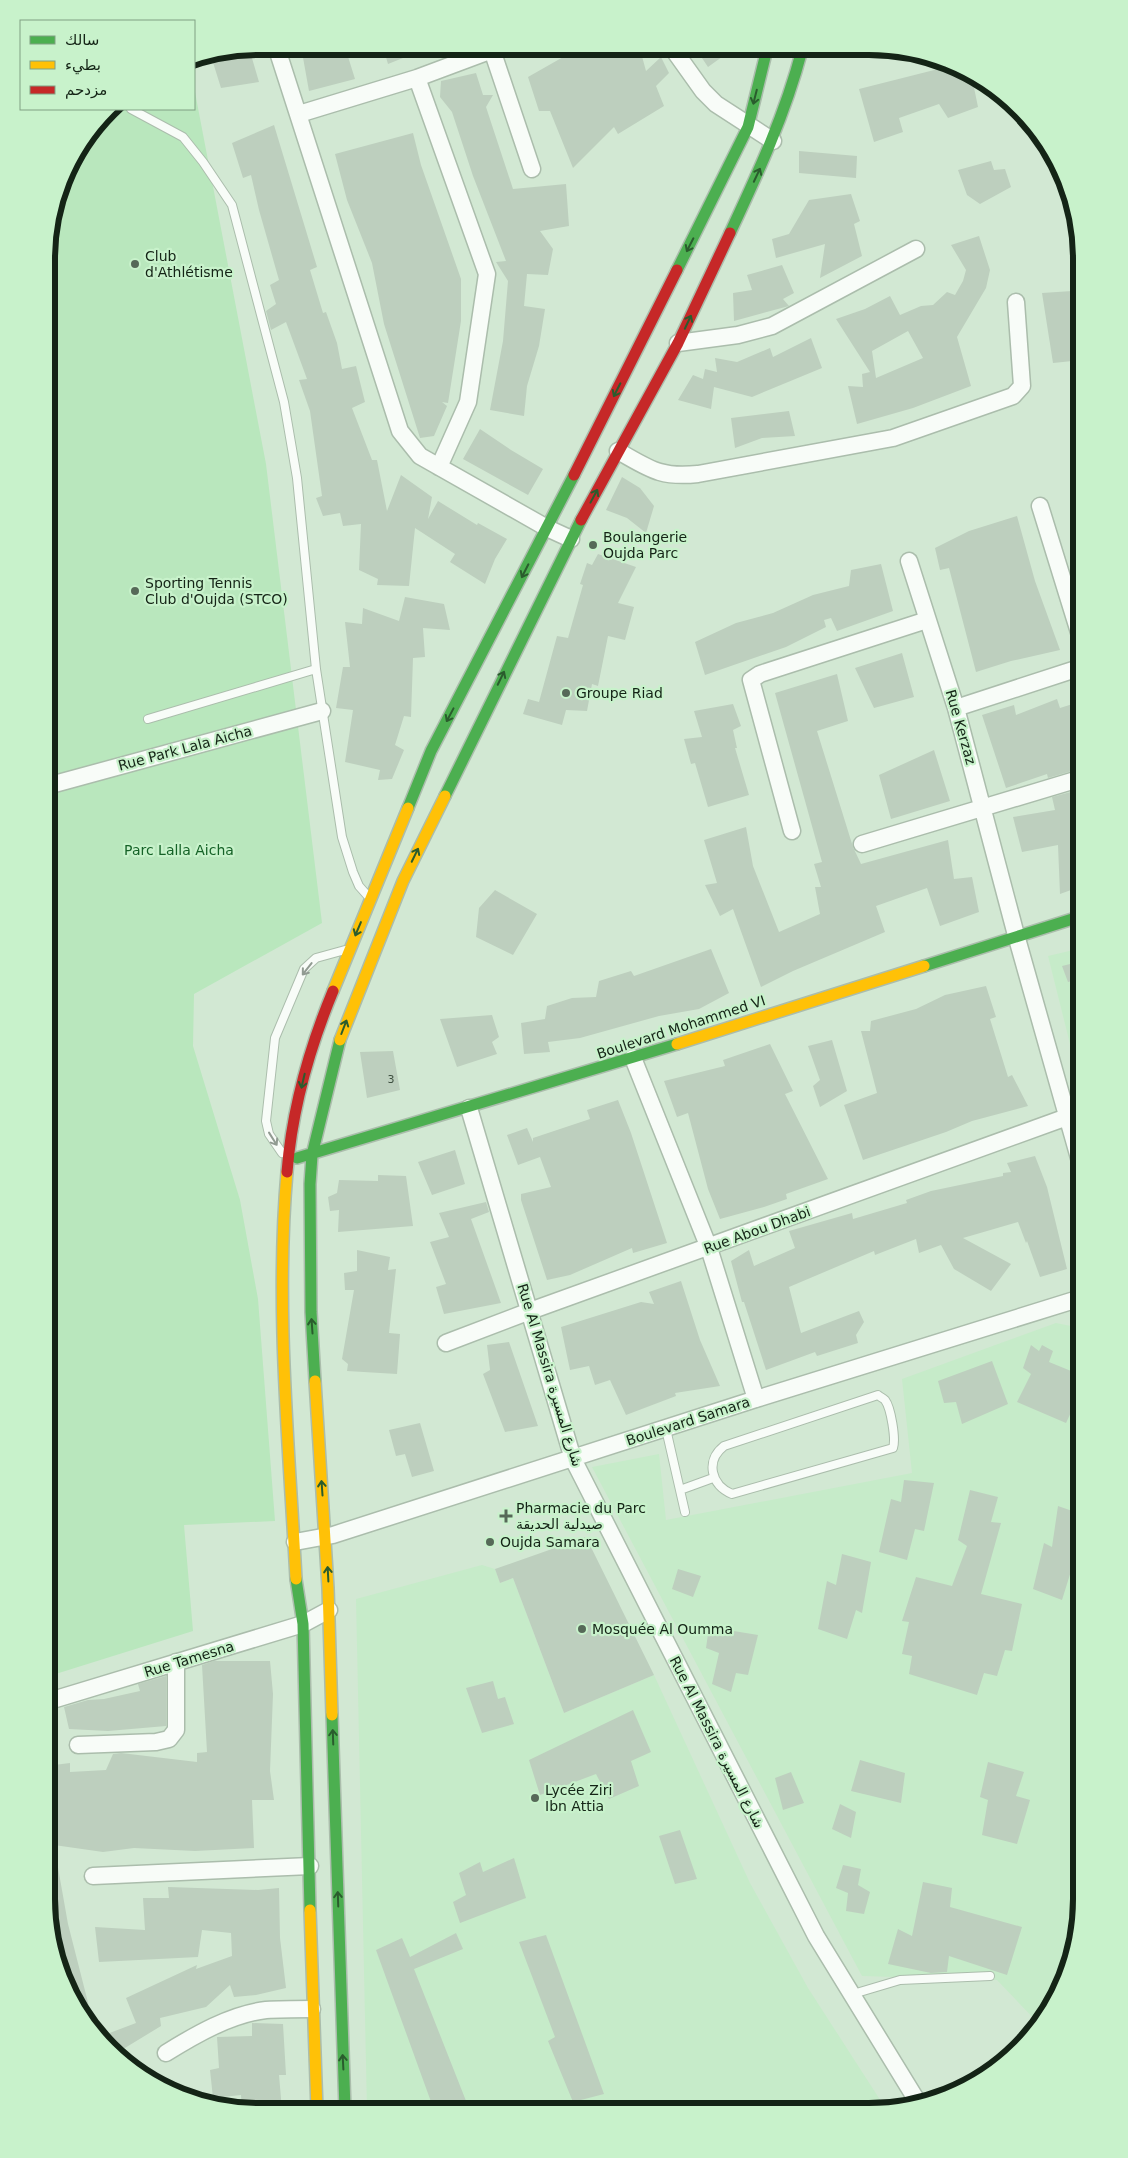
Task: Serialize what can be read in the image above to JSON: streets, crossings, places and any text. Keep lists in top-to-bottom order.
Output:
{
  "streets": {
    "main road": ["Boulevard Mohammed VI"],
    "street": [
      "Rue Kerzaz",
      "Rue Park Lala Aicha",
      "Rue Abou Dhabi",
      "Rue Al Massira شارع المسيرة",
      "Boulevard Samara",
      "Rue Tamesna"
    ]
  },
  "crossings": [
    ["Rue Kerzaz", "Boulevard Mohammed VI"],
    ["Rue Kerzaz", "Rue Abou Dhabi"],
    ["Boulevard Mohammed VI", "Rue Al Massira شارع المسيرة"],
    ["Rue Abou Dhabi", "Rue Al Massira شارع المسيرة"],
    ["Rue Al Massira شارع المسيرة", "Boulevard Samara"]
  ],
  "parks": ["Parc Lalla Aicha"],
  "places": {
    "other": [
      "Club d'Athlétisme",
      "Boulangerie Oujda Parc",
      "Sporting Tennis Club d'Oujda (STCO)",
      "Groupe Riad",
      "Oujda Samara",
      "Mosquée Al Oumma",
      "Lycée Ziri Ibn Attia"
    ],
    "health": ["Pharmacie du Parc صيدلية الحديقة"]
  },
  "house_numbers": ["3"],
  "legend": ["سالك", "بطيء", "مزدحم"]
}
